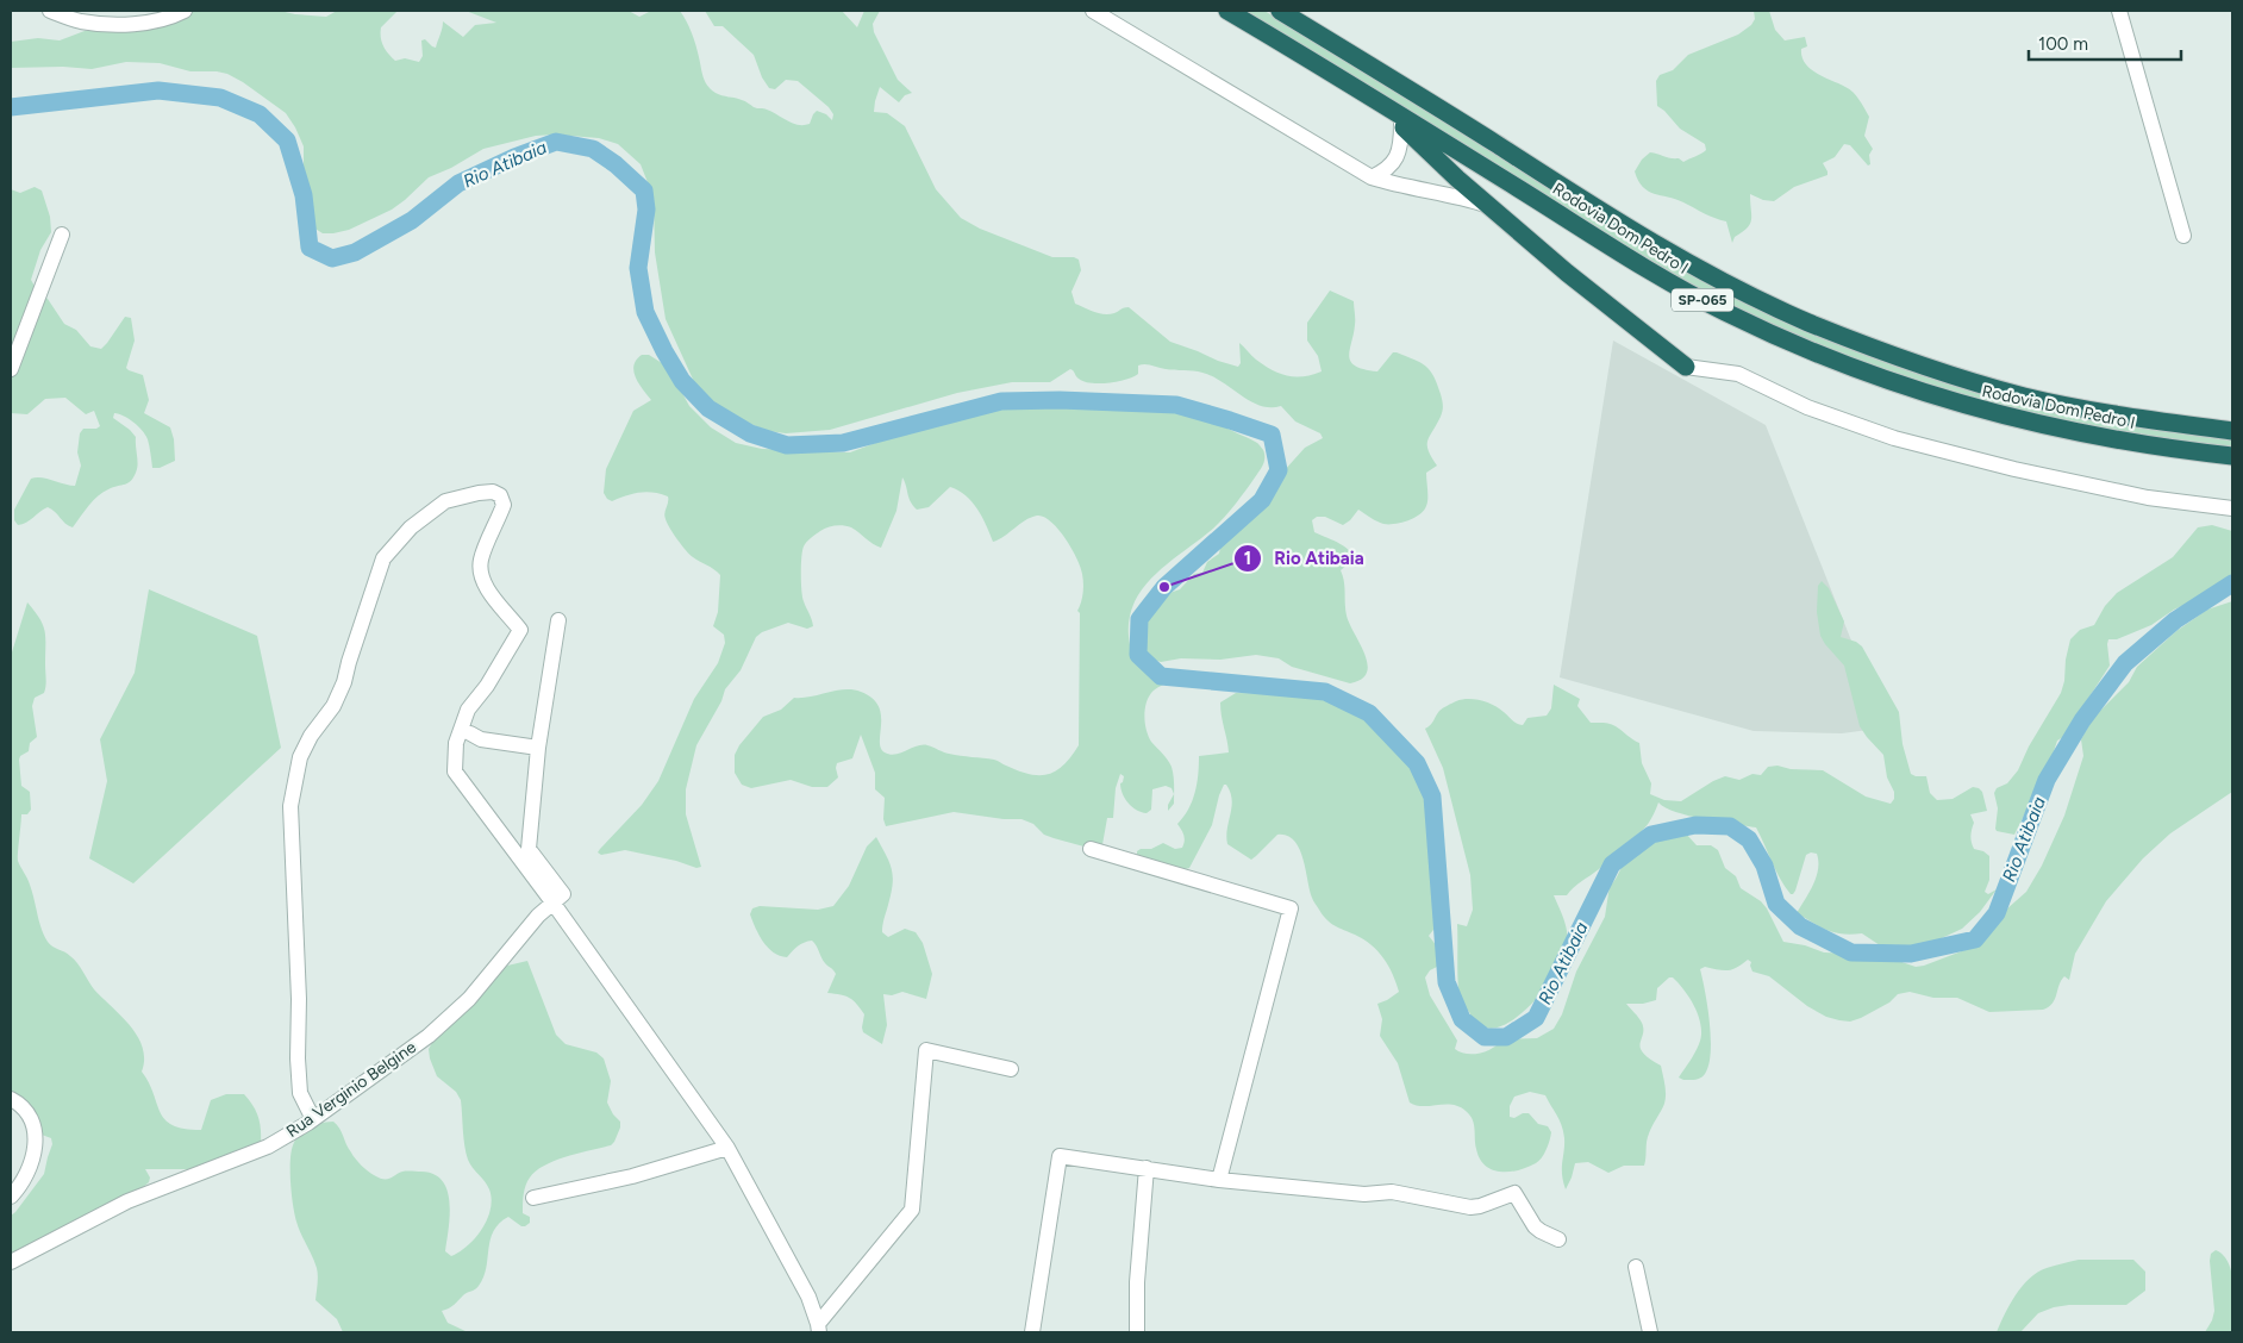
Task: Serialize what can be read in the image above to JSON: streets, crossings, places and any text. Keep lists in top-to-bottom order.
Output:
{
  "streets": {
    "highway": ["Rodovia Dom Pedro I", "SP-065"],
    "street": ["Rua Verginio Belgine"]
  },
  "water": ["Rio Atibaia"],
  "places": ["Rio Atibaia"],
  "scale_bar": "100 m"
}
